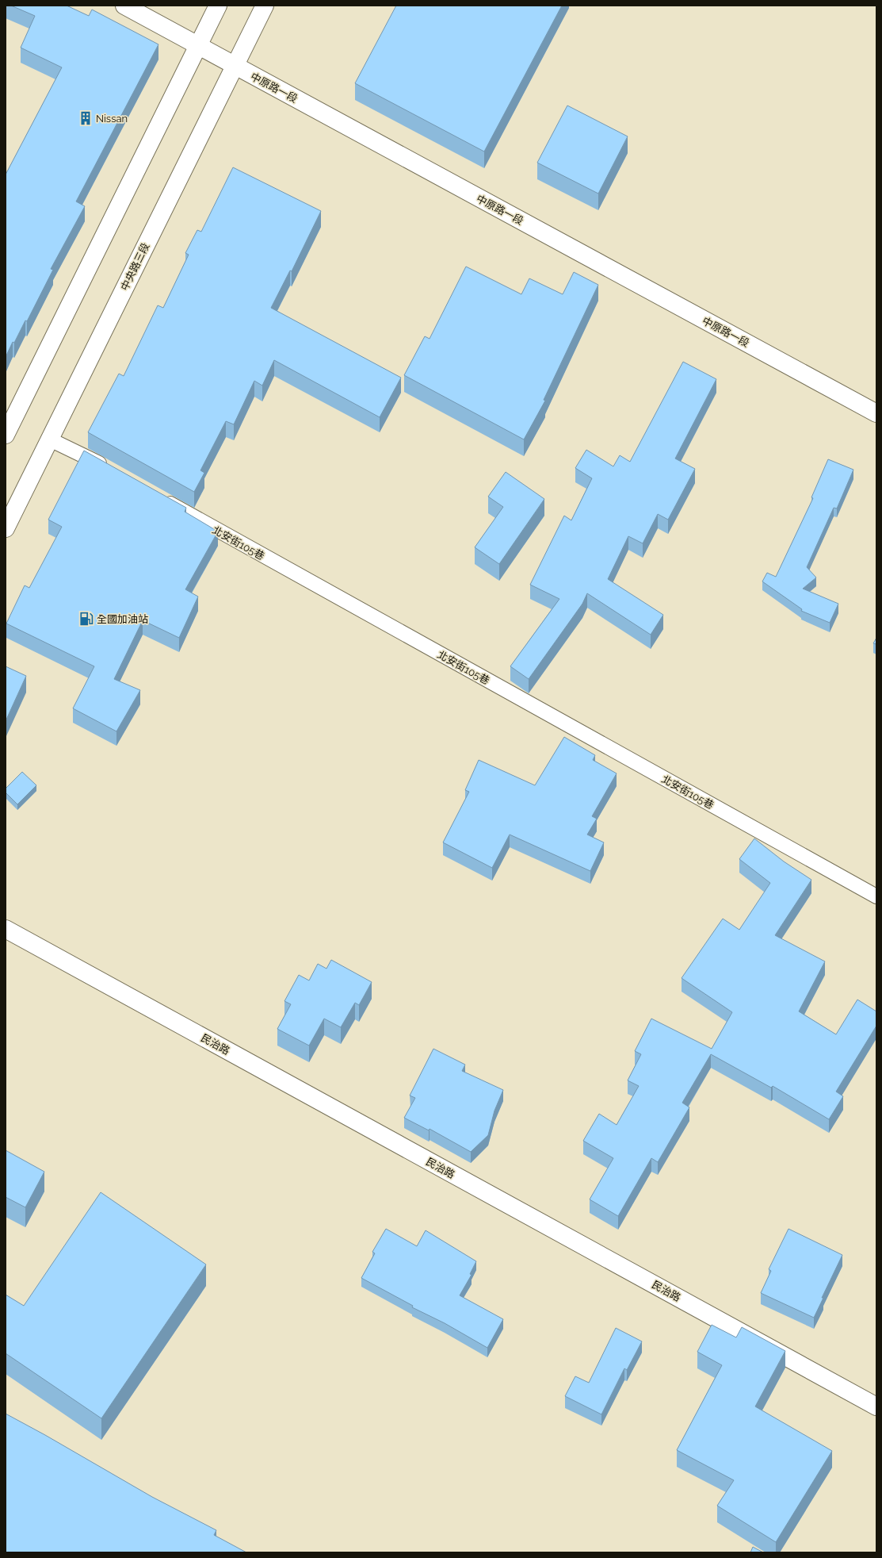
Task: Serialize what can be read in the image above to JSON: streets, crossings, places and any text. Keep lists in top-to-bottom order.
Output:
{
  "streets": {
    "street": ["中原路一段", "中央路三段", "民治路"],
    "lane": ["北安街105巷"]
  },
  "crossings": [
    ["中原路一段", "中央路三段"]
  ],
  "places": {
    "building": ["Nissan"],
    "fuel station": ["全國加油站"]
  }
}
